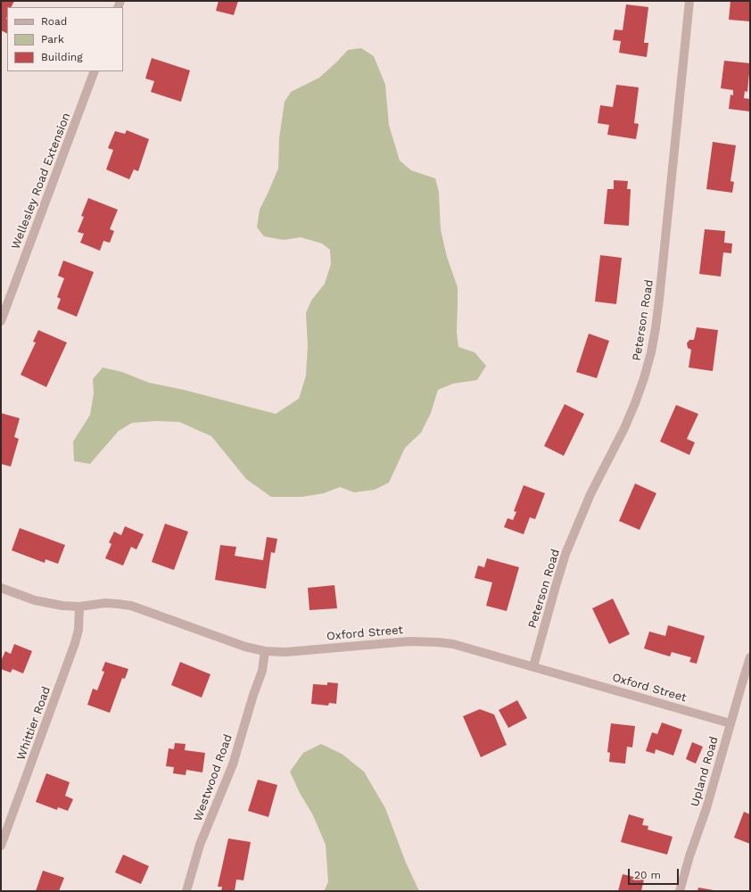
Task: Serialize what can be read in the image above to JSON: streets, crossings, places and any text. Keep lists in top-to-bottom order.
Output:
{
  "streets": {
    "street": [
      "Wellesley Road Extension",
      "Peterson Road",
      "Oxford Street",
      "Whittier Road",
      "Upland Road",
      "Westwood Road"
    ]
  },
  "crossings": [
    ["Peterson Road", "Oxford Street"],
    ["Oxford Street", "Whittier Road"],
    ["Oxford Street", "Upland Road"],
    ["Oxford Street", "Westwood Road"]
  ],
  "legend": ["Road", "Park", "Building"],
  "scale_bar": "20 m"
}
